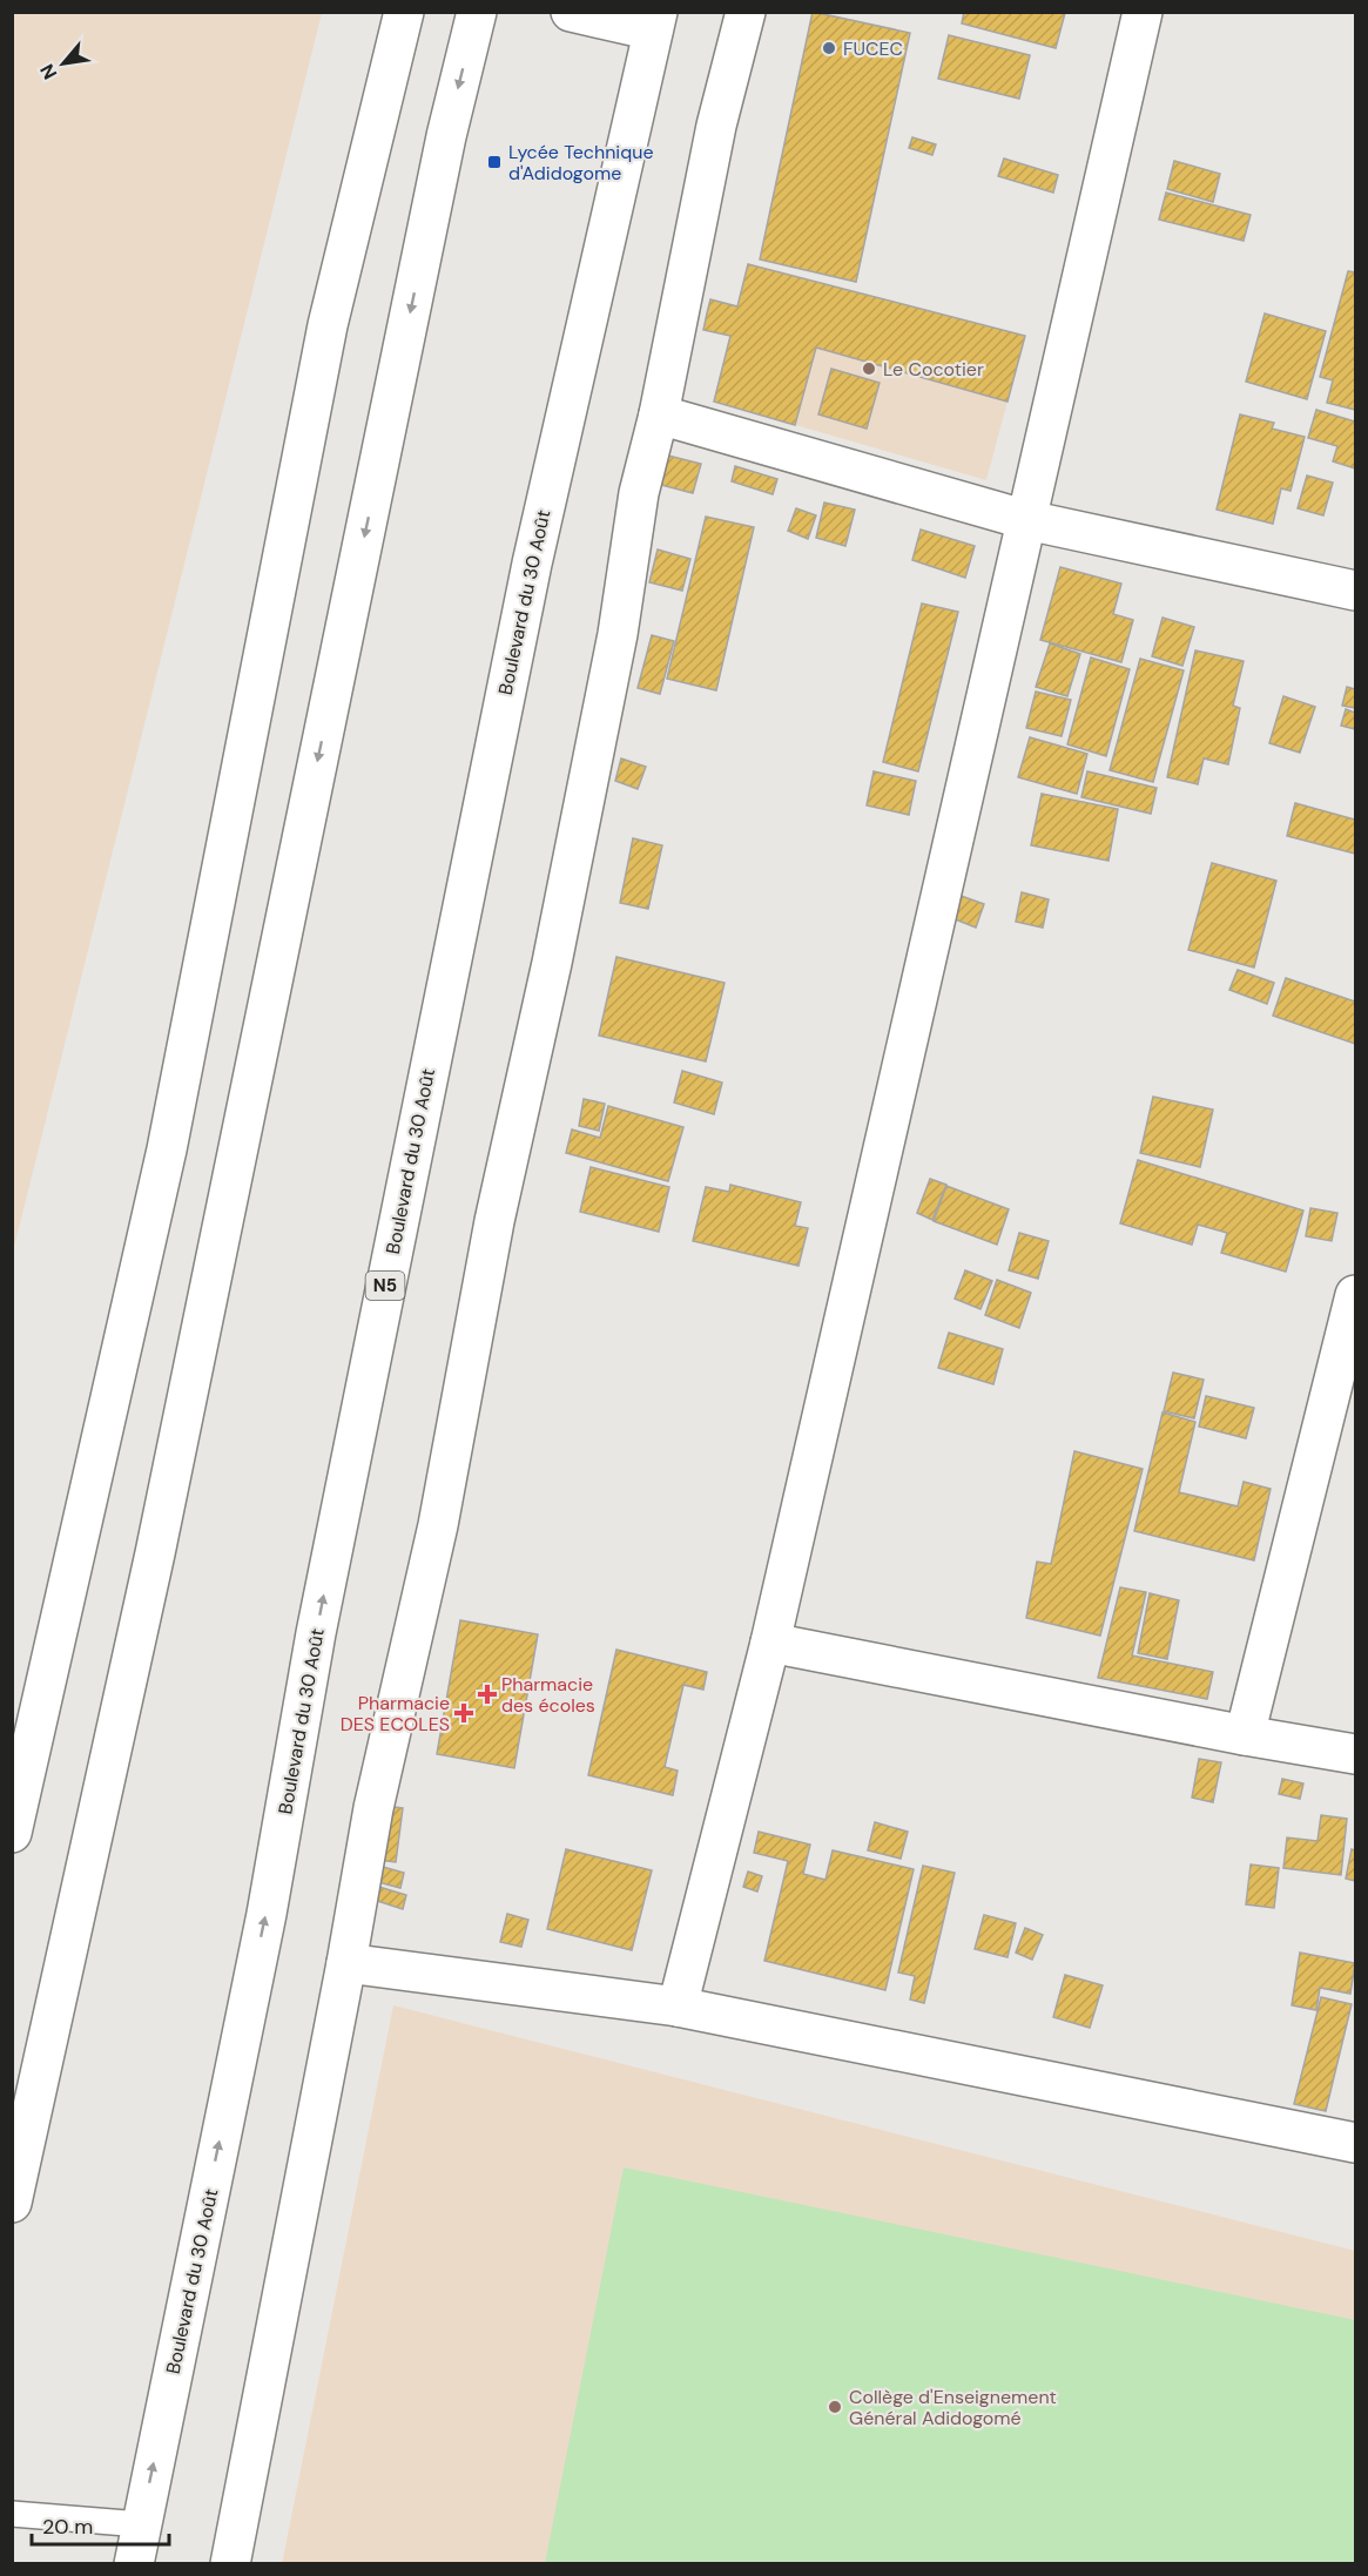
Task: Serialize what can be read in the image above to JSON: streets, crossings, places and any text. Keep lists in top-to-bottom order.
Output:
{
  "streets": {
    "main road": ["Boulevard du 30 Août", "N5"]
  },
  "places": {
    "other": ["FUCEC", "Le Cocotier", "Collège d'Enseignement Général Adidogomé"],
    "transit": ["Lycée Technique d'Adidogome"],
    "health": ["Pharmacie des écoles", "Pharmacie DES ECOLES"]
  },
  "scale_bar": "20 m",
  "north": "bottom left"
}
